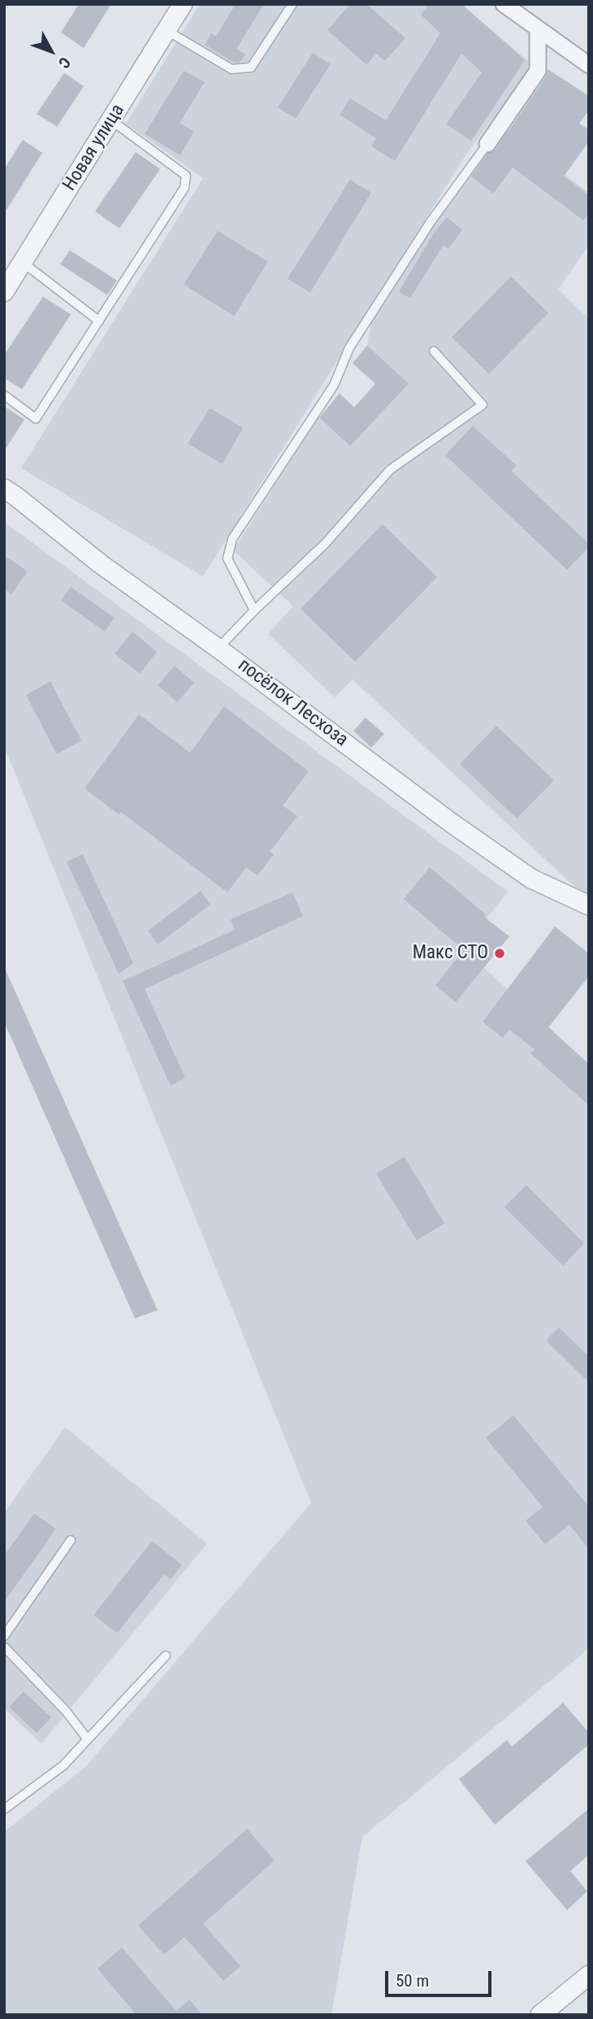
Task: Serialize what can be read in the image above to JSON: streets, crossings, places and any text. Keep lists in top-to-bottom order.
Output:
{
  "streets": {
    "street": ["Новая улица", "посёлок Лесхоза"]
  },
  "places": ["Макс СТО"],
  "scale_bar": "50 m",
  "north": "bottom right"
}
